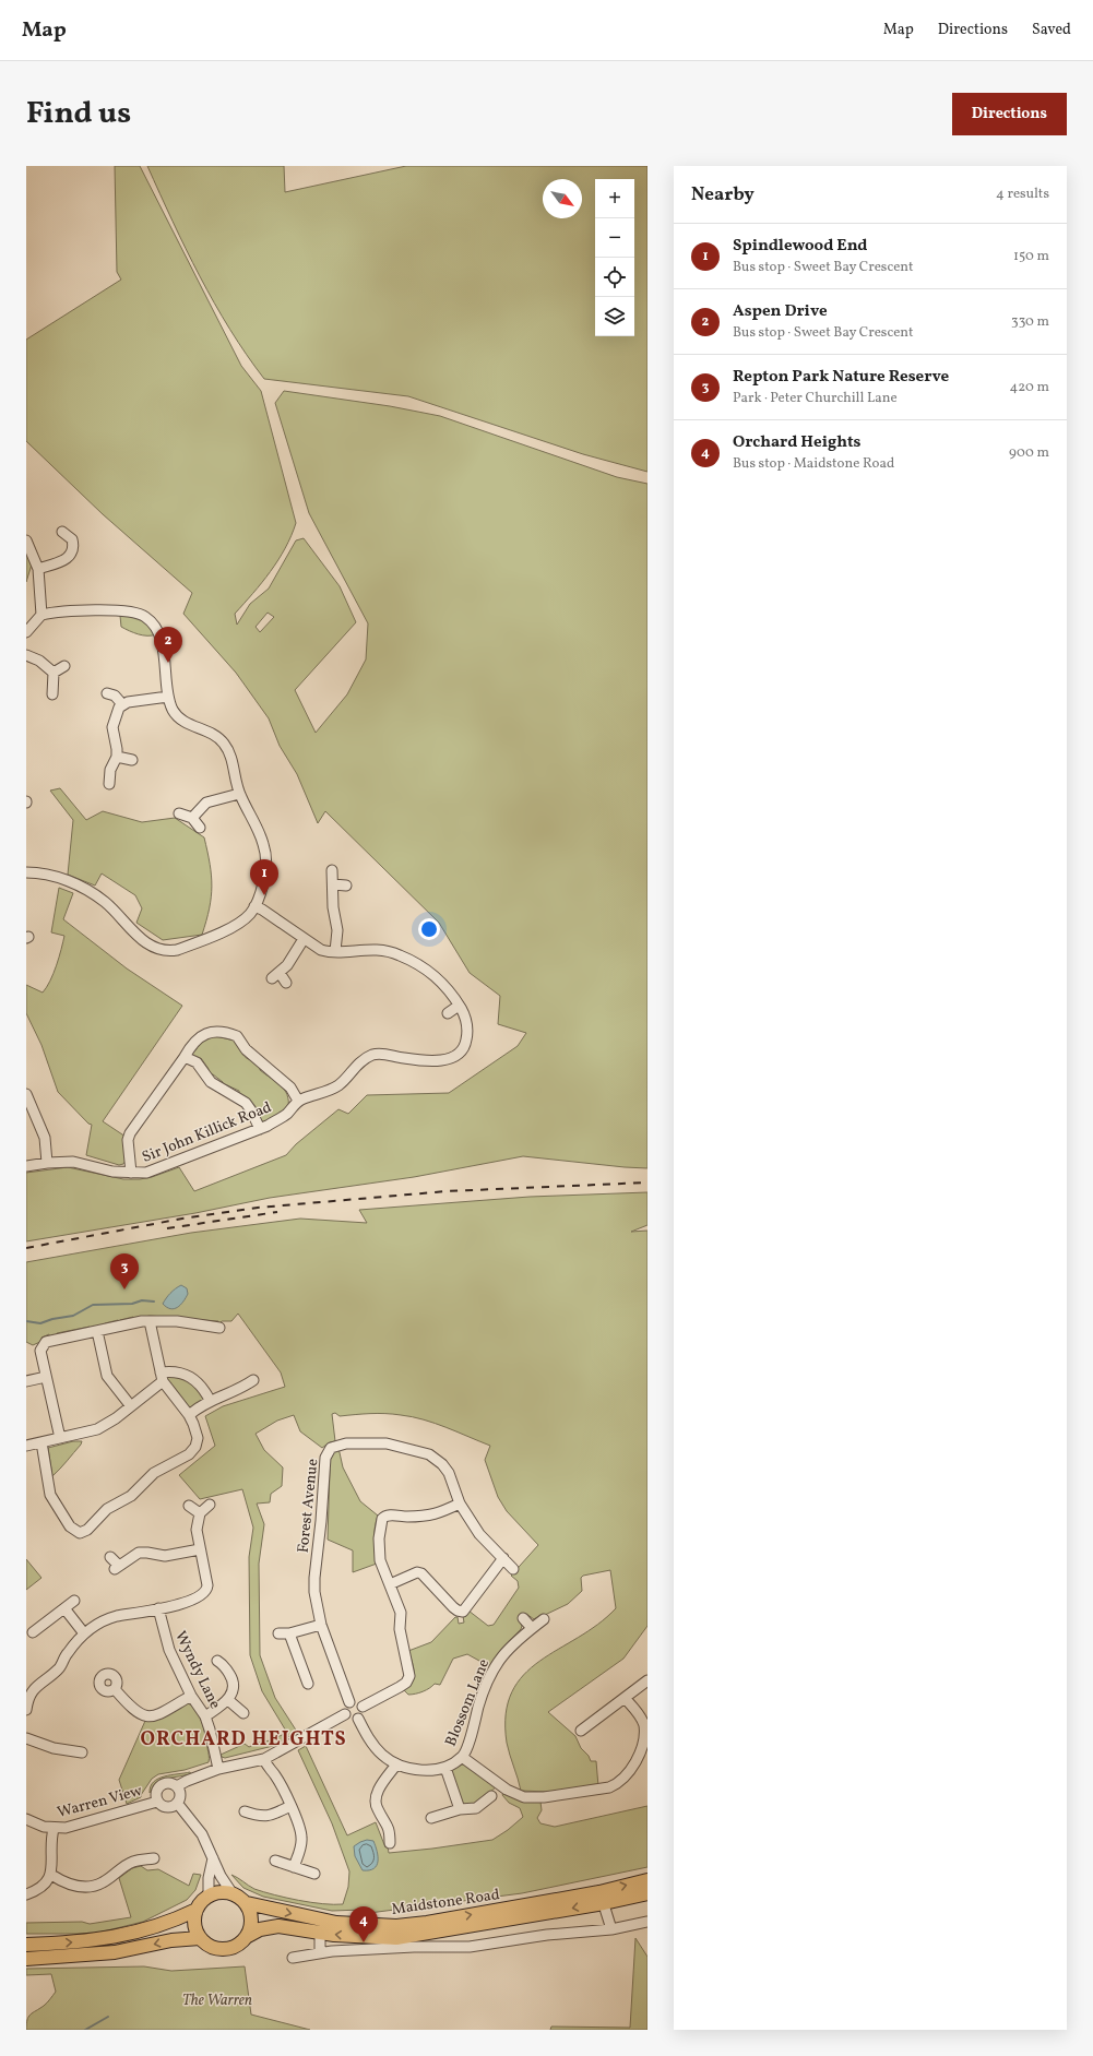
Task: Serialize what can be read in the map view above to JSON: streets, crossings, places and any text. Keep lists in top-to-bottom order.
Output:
{
  "streets": {
    "main road": ["Maidstone Road"],
    "street": [
      "Sir John Killick Road",
      "Forest Avenue",
      "Wyndy Lane",
      "Blossom Lane",
      "Warren View"
    ]
  },
  "crossings": [
    ["Forest Avenue", "Blossom Lane"]
  ],
  "districts": ["ORCHARD HEIGHTS"],
  "parks": ["The Warren"],
  "north": "bottom right",
  "page": {
    "header": "Map",
    "nav": ["Map", "Directions", "Saved"],
    "title": "Find us",
    "buttons": "Directions",
    "heading": ["Nearby", "4 results"],
    "map_buttons": ["+", "−"],
    "list": [
      {
        "mark": "1",
        "name": "Spindlewood End",
        "note": "Bus stop · Sweet Bay Crescent",
        "value": "150 m"
      },
      {
        "mark": "2",
        "name": "Aspen Drive",
        "note": "Bus stop · Sweet Bay Crescent",
        "value": "330 m"
      },
      {
        "mark": "3",
        "name": "Repton Park Nature Reserve",
        "note": "Park · Peter Churchill Lane",
        "value": "420 m"
      },
      {
        "mark": "4",
        "name": "Orchard Heights",
        "note": "Bus stop · Maidstone Road",
        "value": "900 m"
      }
    ],
    "pins": [
      "2",
      "1",
      "3",
      "4"
    ]
  }
}
